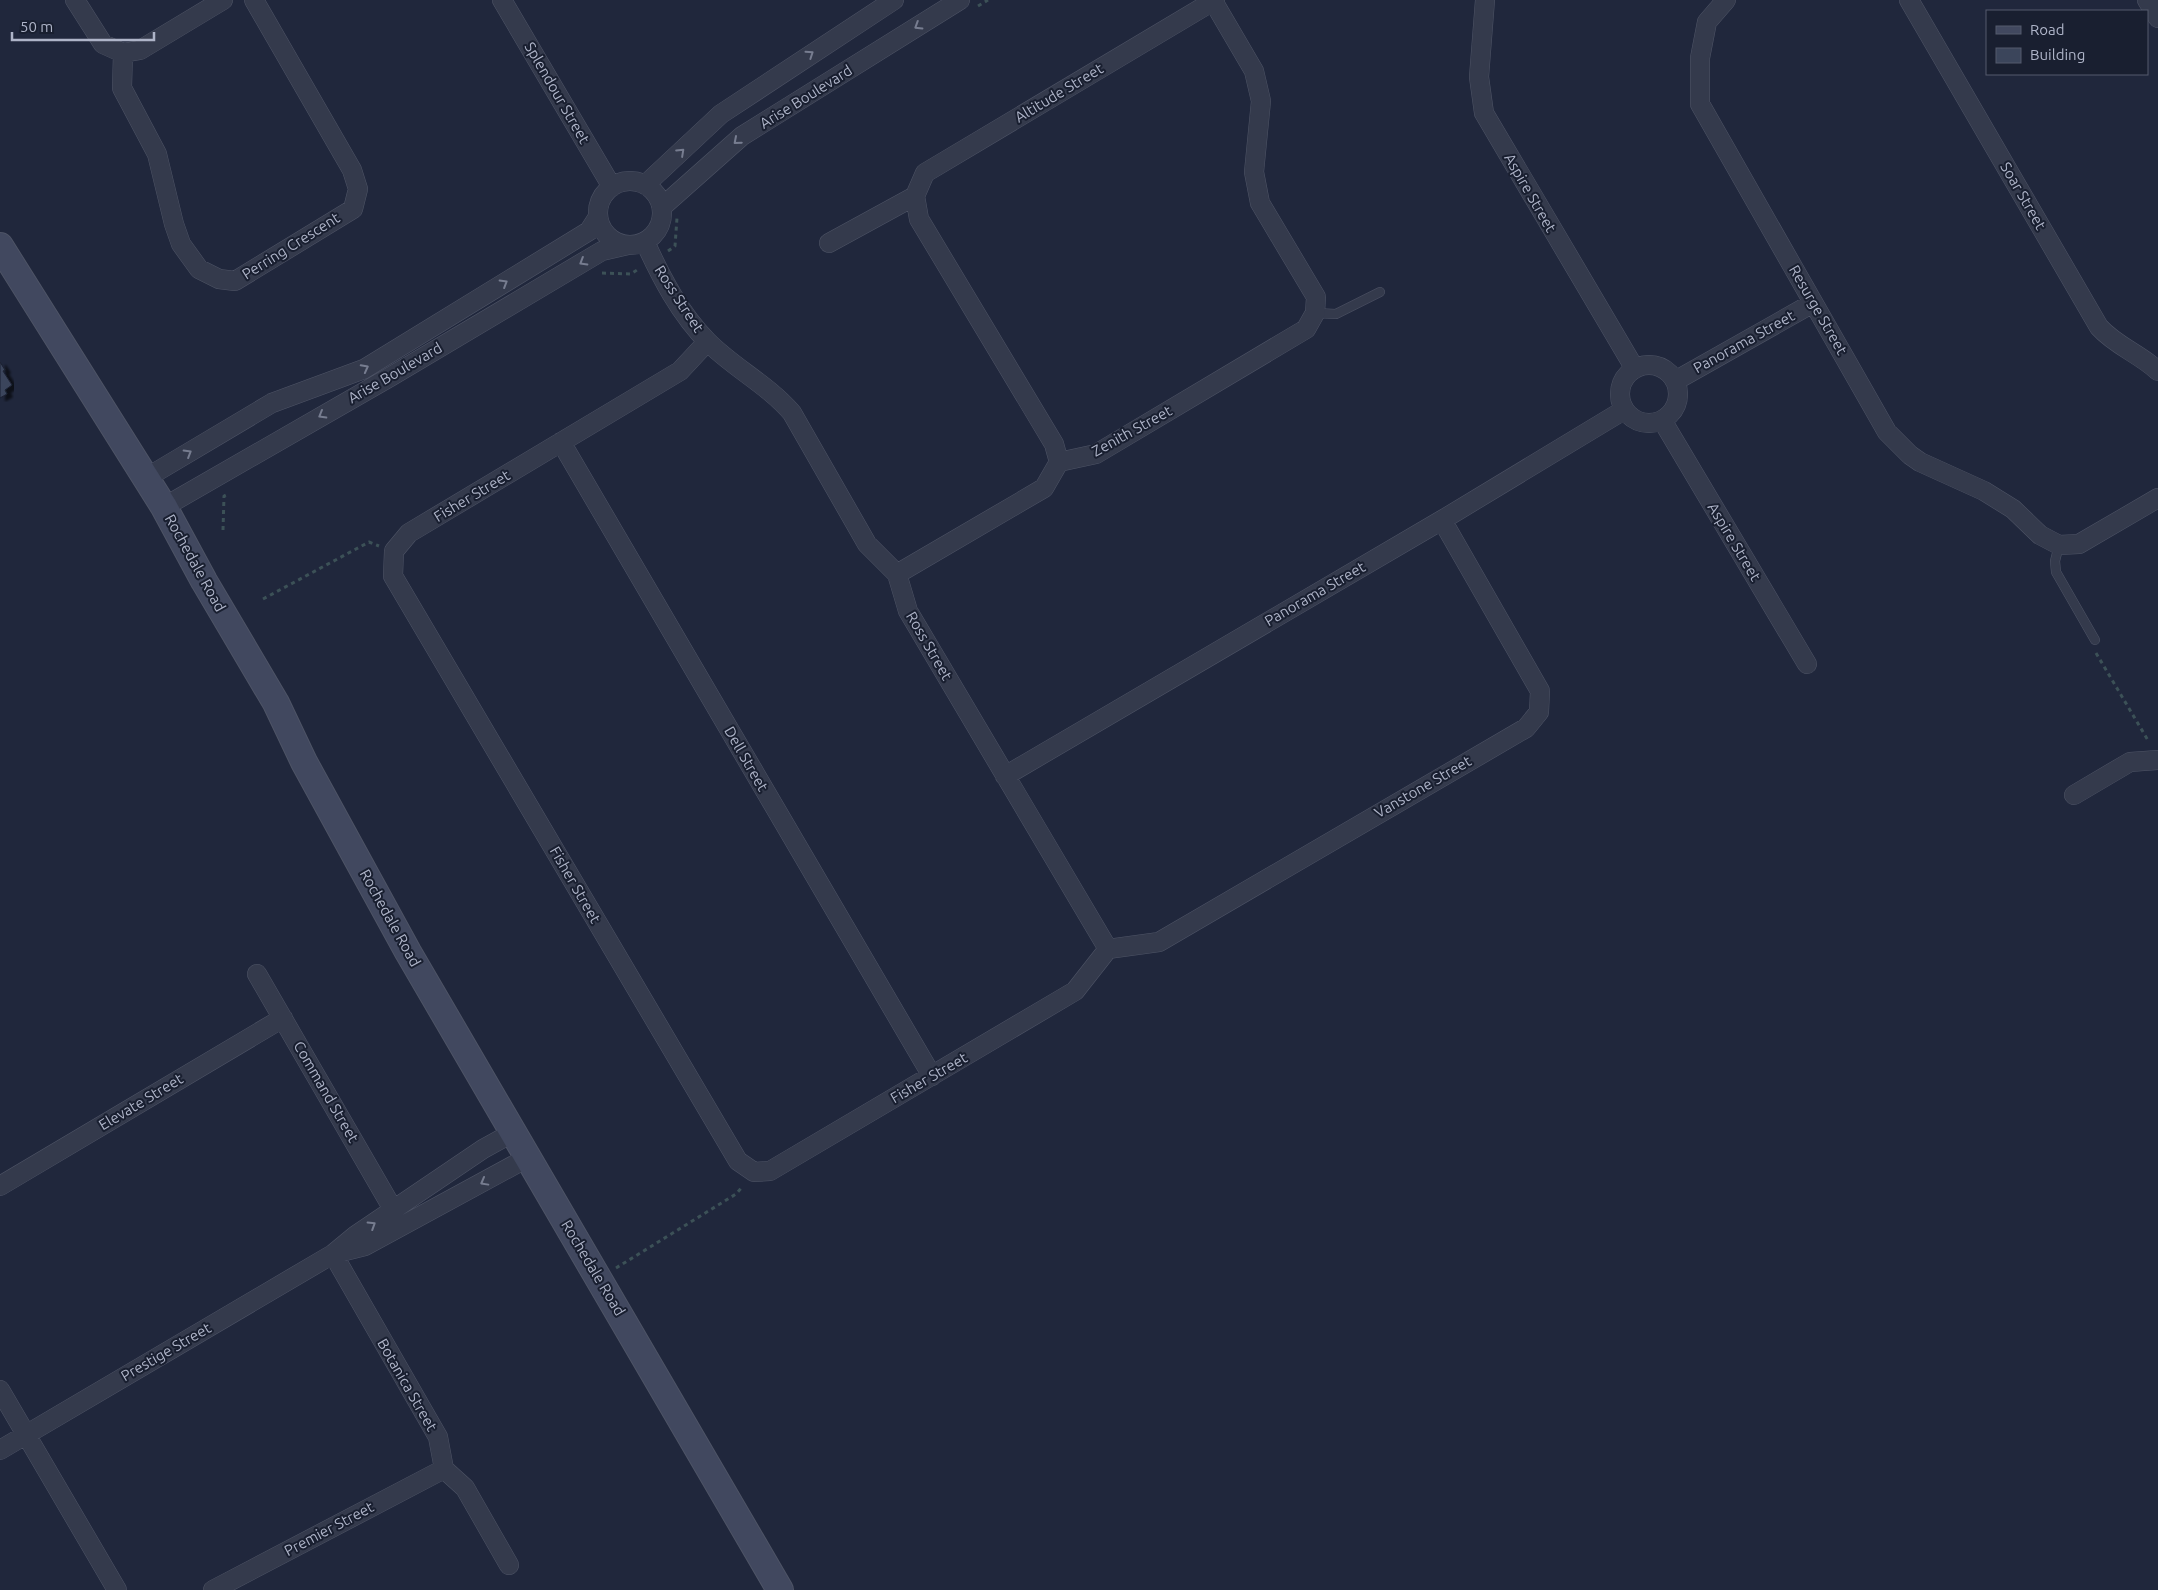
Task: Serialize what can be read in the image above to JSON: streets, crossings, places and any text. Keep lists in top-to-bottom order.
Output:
{
  "streets": {
    "main road": ["Rochedale Road"],
    "street": [
      "Splendour Street",
      "Altitude Street",
      "Arise Boulevard",
      "Aspire Street",
      "Soar Street",
      "Perring Crescent",
      "Ross Street",
      "Resurge Street",
      "Panorama Street",
      "Zenith Street",
      "Fisher Street",
      "Dell Street",
      "Vanstone Street",
      "Command Street",
      "Elevate Street",
      "Prestige Street",
      "Botanica Street",
      "Premier Street"
    ]
  },
  "crossings": [
    ["Splendour Street", "Arise Boulevard"],
    ["Splendour Street", "Ross Street"],
    ["Arise Boulevard", "Ross Street"],
    ["Arise Boulevard", "Rochedale Road"],
    ["Aspire Street", "Panorama Street"],
    ["Ross Street", "Panorama Street"],
    ["Ross Street", "Fisher Street"],
    ["Ross Street", "Vanstone Street"],
    ["Resurge Street", "Panorama Street"],
    ["Panorama Street", "Vanstone Street"],
    ["Fisher Street", "Dell Street"],
    ["Fisher Street", "Vanstone Street"],
    ["Rochedale Road", "Prestige Street"],
    ["Command Street", "Elevate Street"],
    ["Command Street", "Prestige Street"],
    ["Prestige Street", "Botanica Street"],
    ["Botanica Street", "Premier Street"]
  ],
  "legend": ["Road", "Building"],
  "scale_bar": "50 m"
}
